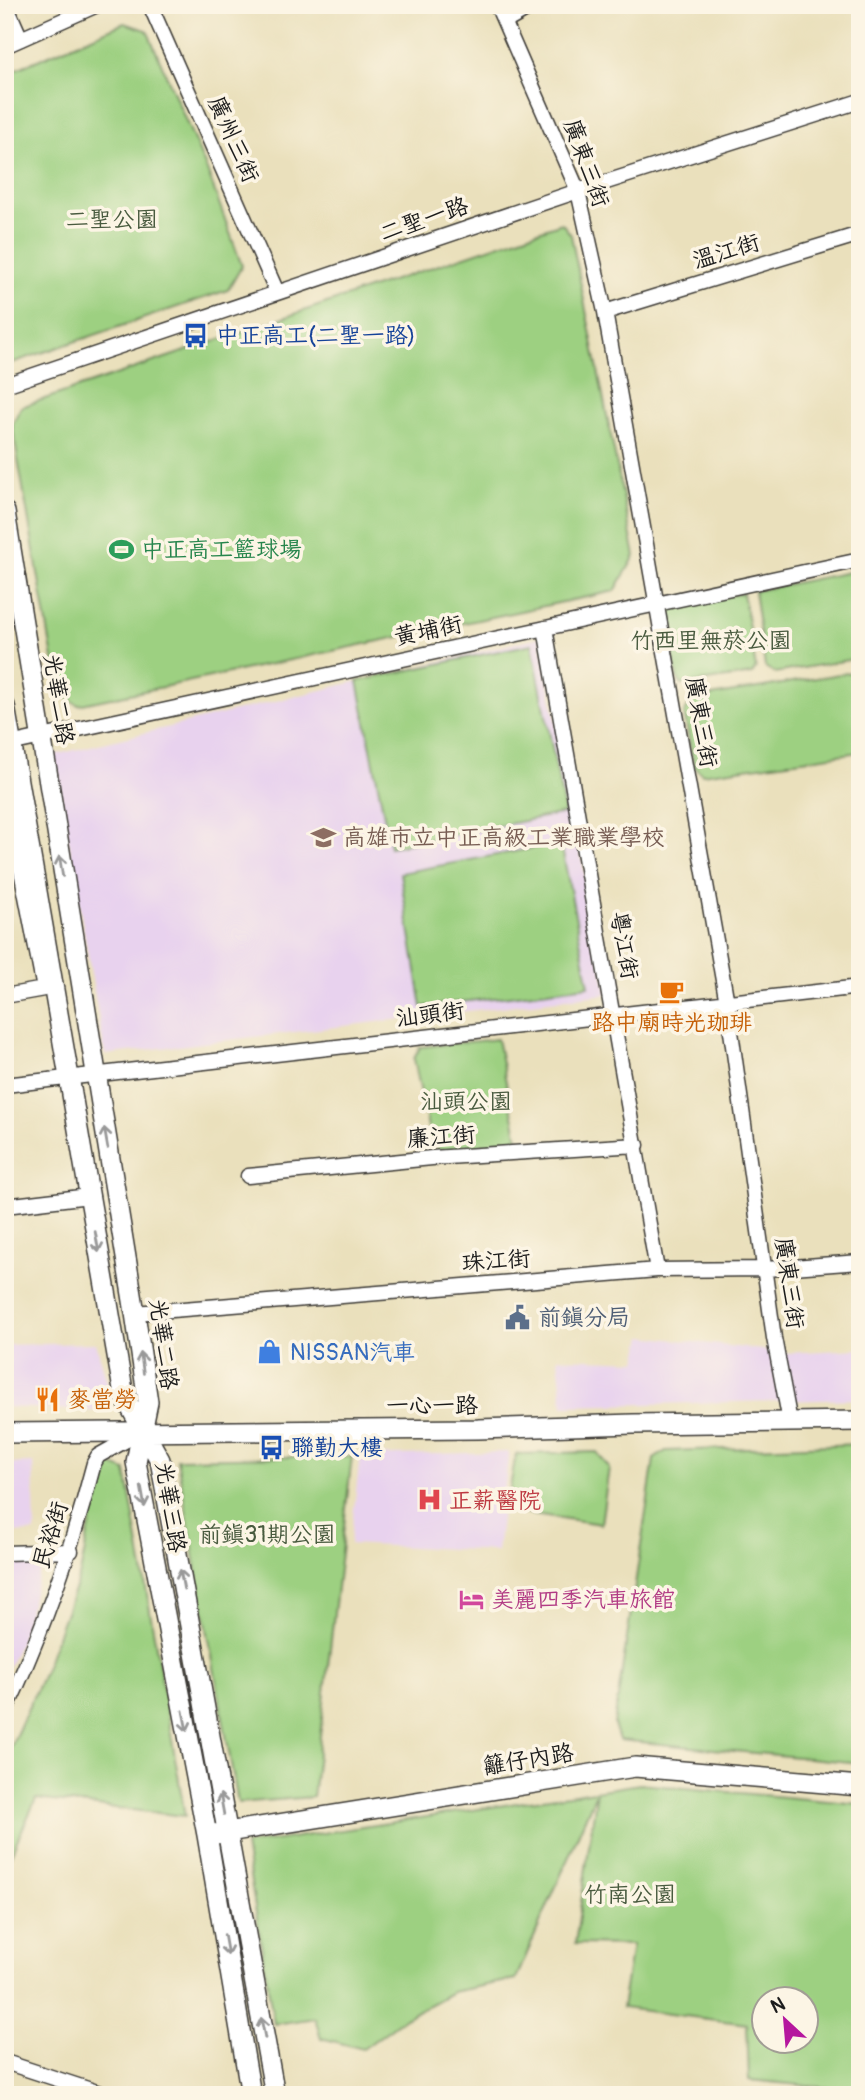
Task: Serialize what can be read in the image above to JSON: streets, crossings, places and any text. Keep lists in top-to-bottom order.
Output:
{
  "streets": {
    "street": [
      "廣州三街",
      "廣東三街",
      "二聖一路",
      "溫江街",
      "黃埔街",
      "光華二路",
      "粵江街",
      "汕頭街",
      "廉江街",
      "珠江街",
      "一心一路",
      "光華三路",
      "民裕街",
      "籬仔內路"
    ]
  },
  "crossings": [
    ["廣州三街", "二聖一路"],
    ["廣東三街", "二聖一路"],
    ["廣東三街", "溫江街"],
    ["廣東三街", "黃埔街"],
    ["廣東三街", "汕頭街"],
    ["廣東三街", "珠江街"],
    ["廣東三街", "一心一路"],
    ["黃埔街", "光華二路"],
    ["黃埔街", "粵江街"],
    ["光華二路", "汕頭街"],
    ["光華二路", "珠江街"],
    ["光華二路", "一心一路"],
    ["光華二路", "光華三路"],
    ["光華二路", "民裕街"],
    ["粵江街", "汕頭街"],
    ["粵江街", "廉江街"],
    ["粵江街", "珠江街"],
    ["一心一路", "光華三路"],
    ["一心一路", "民裕街"],
    ["光華三路", "民裕街"],
    ["光華三路", "籬仔內路"]
  ],
  "parks": [
    "二聖公園",
    "竹西里無菸公園",
    "汕頭公園",
    "前鎮31期公園",
    "竹南公園"
  ],
  "places": {
    "bus stop": ["中正高工(二聖一路)", "聯勤大樓"],
    "sports": ["中正高工籃球場"],
    "school or university": ["高雄市立中正高級工業職業學校"],
    "cafe": ["路中廟時光珈琲"],
    "public building": ["前鎮分局"],
    "shop": ["NISSAN汽車"],
    "restaurant": ["麥當勞"],
    "hospital": ["正薪醫院"],
    "hotel": ["美麗四季汽車旅館"]
  },
  "north": "top left"
}
